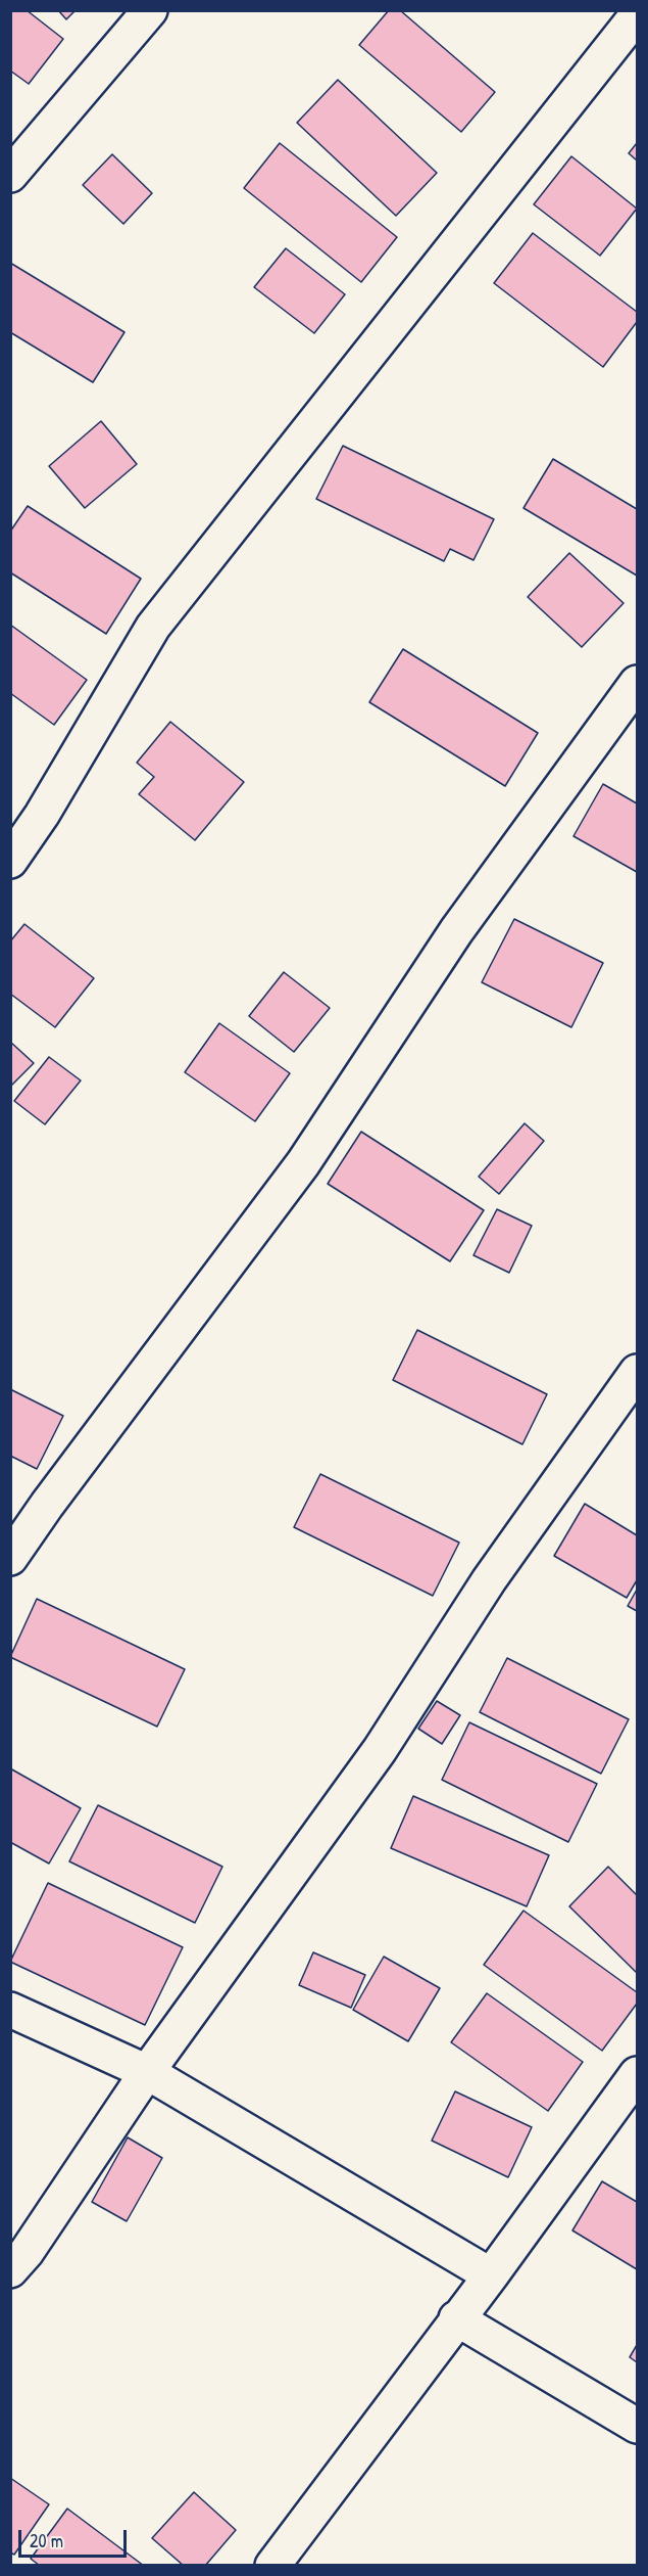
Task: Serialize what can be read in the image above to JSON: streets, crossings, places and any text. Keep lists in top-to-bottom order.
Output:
{
  "scale_bar": "20 m"
}
